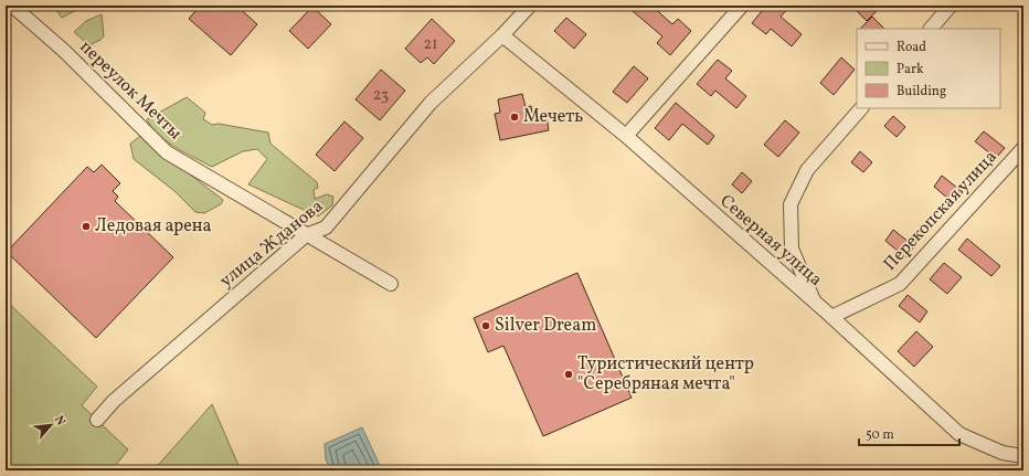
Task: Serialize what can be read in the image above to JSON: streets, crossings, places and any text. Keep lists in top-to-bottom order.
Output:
{
  "streets": {
    "street": [
      "переулок Мечты",
      "Перекопская улица",
      "Северная улица",
      "улица Жданова"
    ]
  },
  "crossings": [
    ["переулок Мечты", "улица Жданова"],
    ["Перекопская улица", "Северная улица"],
    ["Северная улица", "улица Жданова"]
  ],
  "places": [
    "Мечеть",
    "Ледовая арена",
    "Silver Dream",
    "Туристический центр \"Серебряная мечта\""
  ],
  "house_numbers": ["21", "23"],
  "legend": ["Road", "Park", "Building"],
  "scale_bar": "50 m",
  "north": "top right"
}
